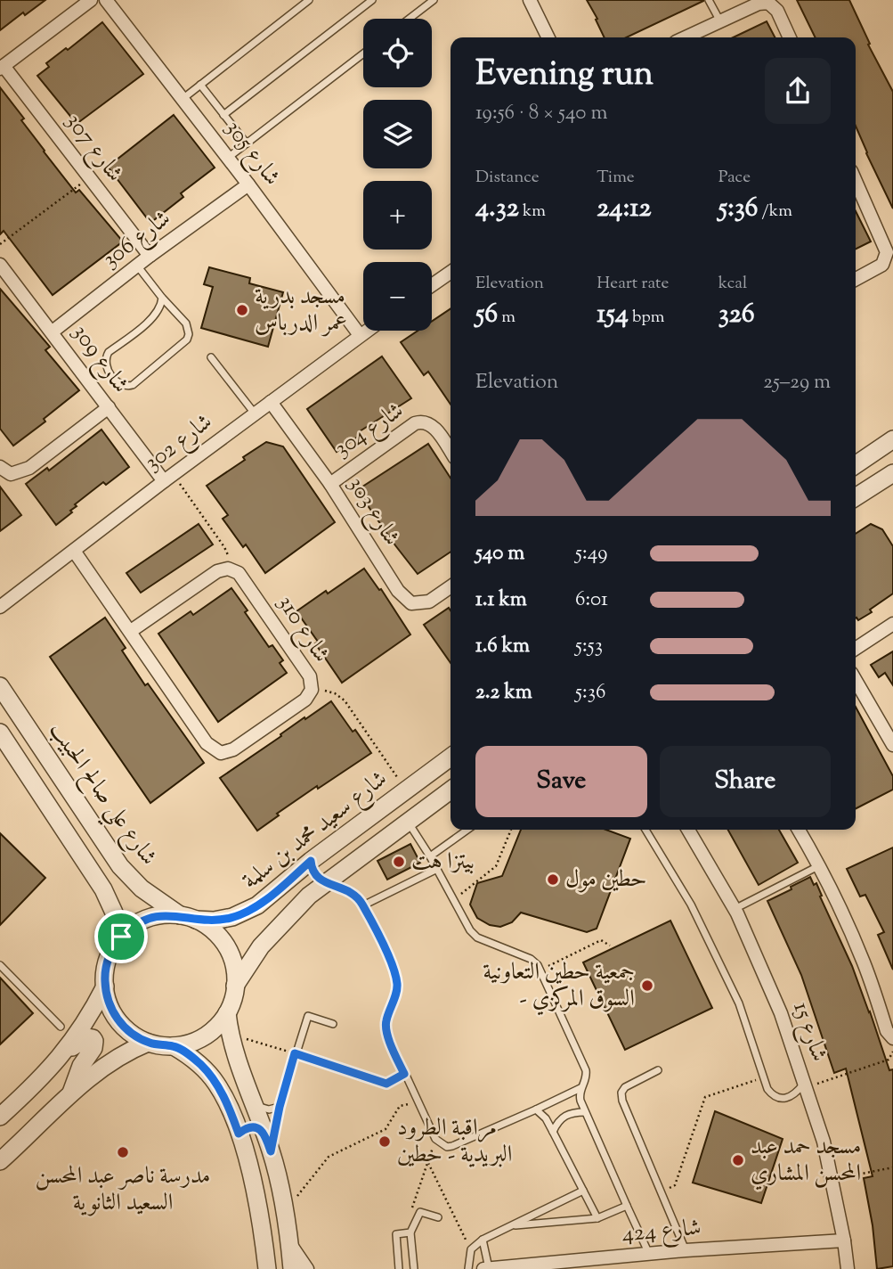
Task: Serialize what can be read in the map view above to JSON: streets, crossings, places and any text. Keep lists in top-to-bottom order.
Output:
{
  "streets": {
    "street": [
      "شارع 307",
      "شارع 305",
      "شارع 306",
      "شارع 309",
      "شارع 304",
      "شارع 302",
      "شارع 303",
      "شارع 310",
      "شارع علي صالح الحبيب",
      "شارع سعيد محمد بن سلمة",
      "شارع 15",
      "شارع 424"
    ]
  },
  "crossings": [
    ["شارع 307", "شارع 306"],
    ["شارع 305", "شارع 306"],
    ["شارع 305", "شارع 302"],
    ["شارع 306", "شارع 309"],
    ["شارع 309", "شارع 302"],
    ["شارع 304", "شارع 303"],
    ["شارع 302", "شارع 303"],
    ["شارع 302", "شارع 310"],
    ["شارع علي صالح الحبيب", "شارع سعيد محمد بن سلمة"],
    ["شارع 15", "شارع 424"]
  ],
  "places": [
    "مسجد بدرية عمر الدرباس",
    "بيتزا هت",
    "حطين مول",
    "جمعية حطين التعاونية - السوق المركزي",
    "مراقبة الطرود البريدية - حطين",
    "مدرسة ناصر عبد المحسن السعيد الثانوية",
    "مسجد حمد عبد المحسن المشاري"
  ],
  "page": {
    "map_buttons": ["+", "−"],
    "heading": ["Evening run", "19:56 · 8 × 540 m"],
    "stats": [
      ["Distance", "4.32 km"],
      ["Time", "24:12"],
      ["Pace", "5:36 /km"],
      ["Elevation", "56 m"],
      ["Heart rate", "154 bpm"],
      ["kcal", "326"]
    ],
    "chart": ["Elevation", "25–29 m"],
    "list": [
      {
        "name": "540 m",
        "note": "5:49"
      },
      {
        "name": "1.1 km",
        "note": "6:01"
      },
      {
        "name": "1.6 km",
        "note": "5:53"
      },
      {
        "name": "2.2 km",
        "note": "5:36"
      }
    ],
    "buttons": ["Save", "Share"]
  }
}
